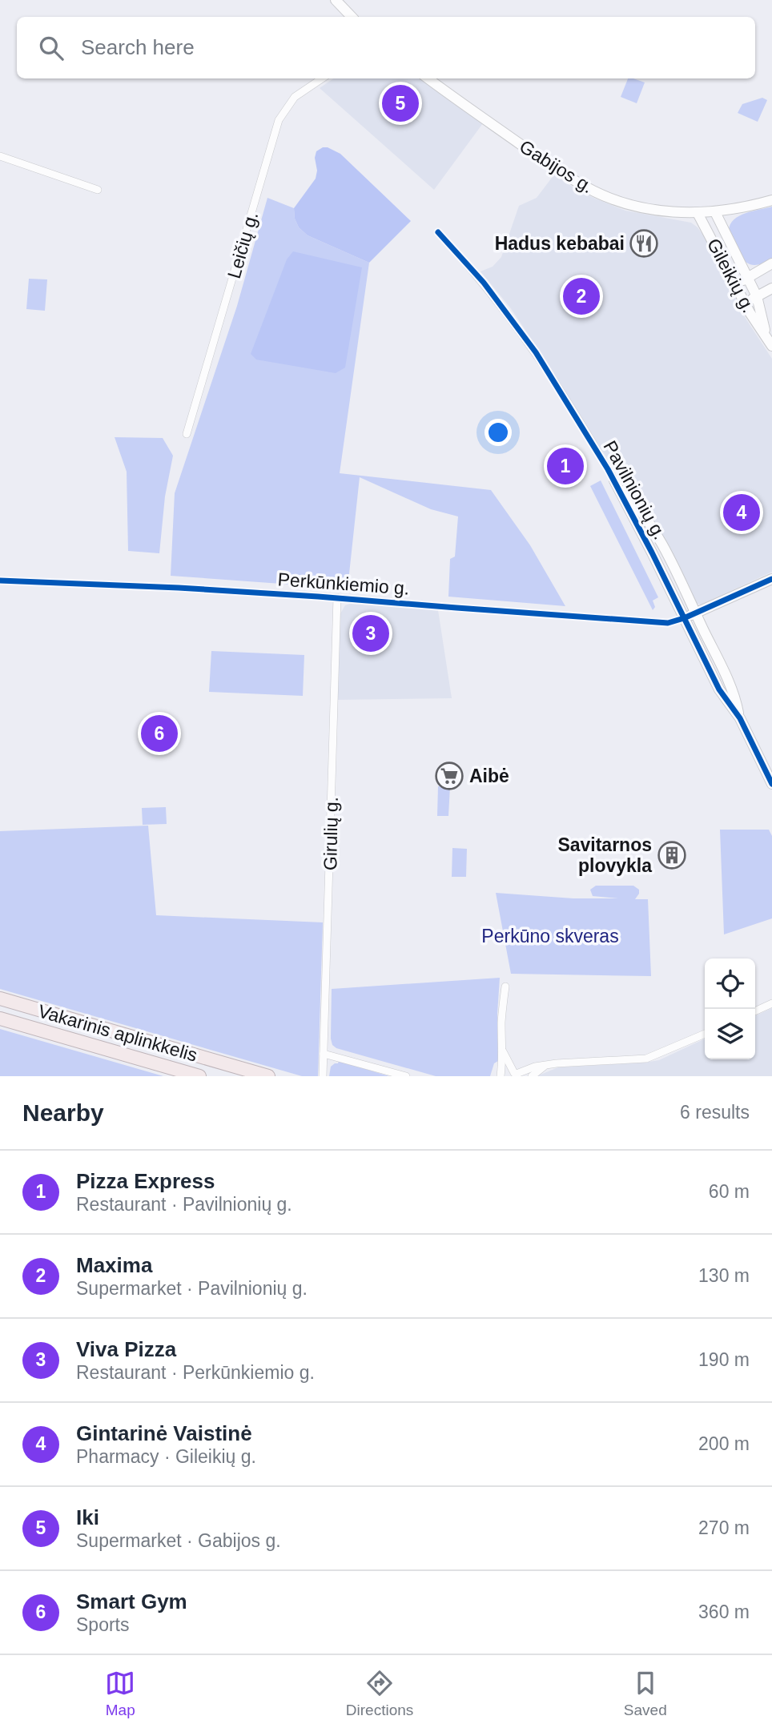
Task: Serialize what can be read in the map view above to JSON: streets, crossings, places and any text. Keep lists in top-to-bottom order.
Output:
{
  "streets": {
    "highway": ["Vakarinis aplinkkelis"],
    "street": [
      "Gabijos g.",
      "Leičių g.",
      "Gileikių g.",
      "Pavilnionių g.",
      "Perkūnkiemio g.",
      "Girulių g."
    ]
  },
  "crossings": [
    ["Gabijos g.", "Gileikių g."],
    ["Pavilnionių g.", "Perkūnkiemio g."],
    ["Perkūnkiemio g.", "Girulių g."]
  ],
  "parks": ["Perkūno skveras"],
  "places": {
    "restaurant": ["Hadus kebabai"],
    "supermarket": ["Aibė"],
    "building": ["Savitarnos plovykla"]
  },
  "page": {
    "search": "Search here",
    "pins": [
      "5",
      "2",
      "1",
      "4",
      "3",
      "6"
    ],
    "heading": ["Nearby", "6 results"],
    "list": [
      {
        "mark": "1",
        "name": "Pizza Express",
        "note": "Restaurant · Pavilnionių g.",
        "value": "60 m"
      },
      {
        "mark": "2",
        "name": "Maxima",
        "note": "Supermarket · Pavilnionių g.",
        "value": "130 m"
      },
      {
        "mark": "3",
        "name": "Viva Pizza",
        "note": "Restaurant · Perkūnkiemio g.",
        "value": "190 m"
      },
      {
        "mark": "4",
        "name": "Gintarinė Vaistinė",
        "note": "Pharmacy · Gileikių g.",
        "value": "200 m"
      },
      {
        "mark": "5",
        "name": "Iki",
        "note": "Supermarket · Gabijos g.",
        "value": "270 m"
      },
      {
        "mark": "6",
        "name": "Smart Gym",
        "note": "Sports",
        "value": "360 m"
      }
    ],
    "nav": ["Map", "Directions", "Saved"]
  }
}
